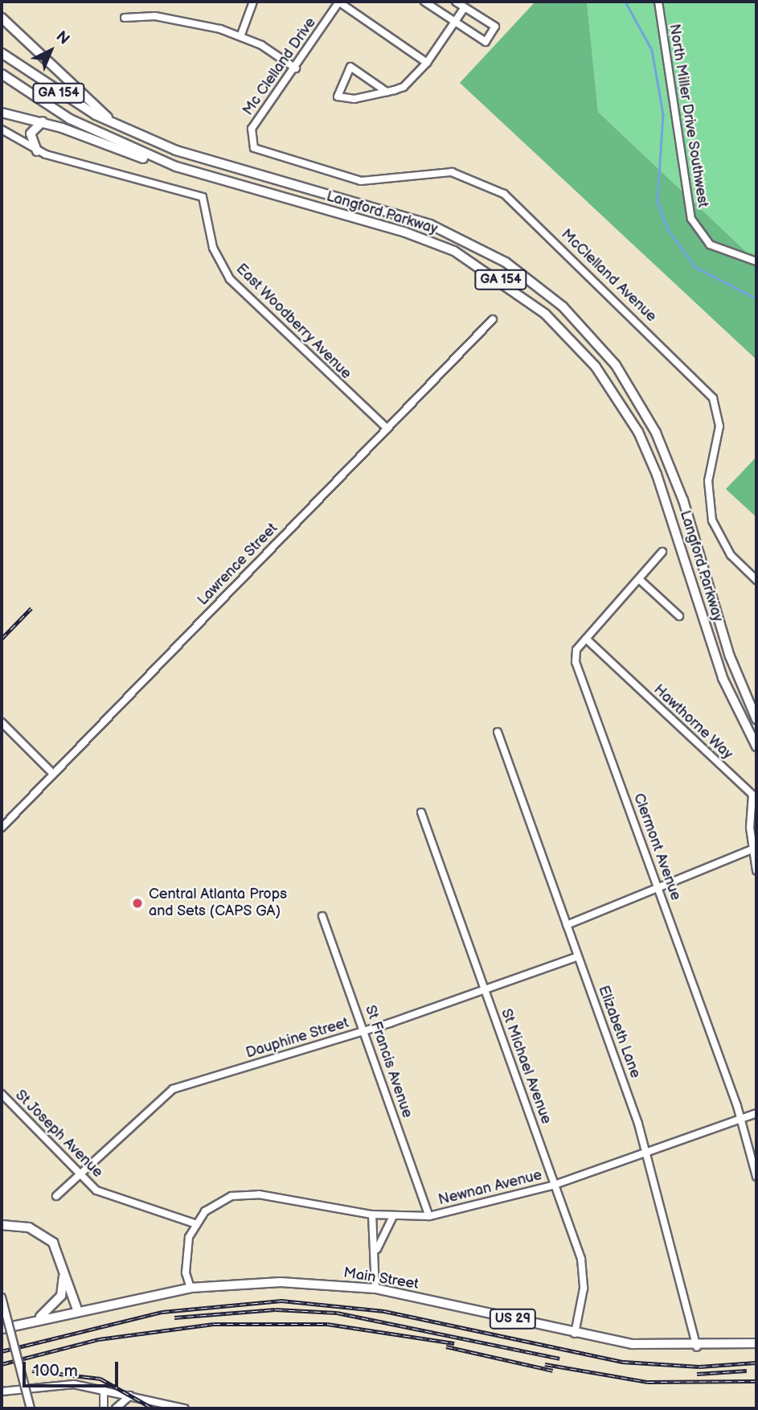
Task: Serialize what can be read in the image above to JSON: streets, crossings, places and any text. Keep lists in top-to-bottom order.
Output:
{
  "streets": {
    "highway": ["GA 154", "Langford Parkway"],
    "main road": ["Main Street", "US 29"],
    "street": [
      "Mc Clelland Drive",
      "North Miller Drive Southwest",
      "McClelland Avenue",
      "East Woodberry Avenue",
      "Lawrence Street",
      "Hawthorne Way",
      "Clermont Avenue",
      "Elizabeth Lane",
      "Dauphine Street",
      "St Francis Avenue",
      "St Michael Avenue",
      "St Joseph Avenue",
      "Newnan Avenue"
    ]
  },
  "crossings": [
    ["Mc Clelland Drive", "McClelland Avenue"],
    ["East Woodberry Avenue", "Lawrence Street"],
    ["Hawthorne Way", "Clermont Avenue"],
    ["Clermont Avenue", "Newnan Avenue"],
    ["Elizabeth Lane", "Dauphine Street"],
    ["Elizabeth Lane", "Newnan Avenue"],
    ["Elizabeth Lane", "Main Street"],
    ["Dauphine Street", "St Francis Avenue"],
    ["Dauphine Street", "St Michael Avenue"],
    ["Dauphine Street", "St Joseph Avenue"],
    ["St Francis Avenue", "Newnan Avenue"],
    ["St Michael Avenue", "Newnan Avenue"],
    ["St Michael Avenue", "Main Street"],
    ["St Joseph Avenue", "Newnan Avenue"],
    ["Newnan Avenue", "Main Street"]
  ],
  "places": ["Central Atlanta Props and Sets (CAPS GA)"],
  "scale_bar": "100 m",
  "north": "top right"
}
